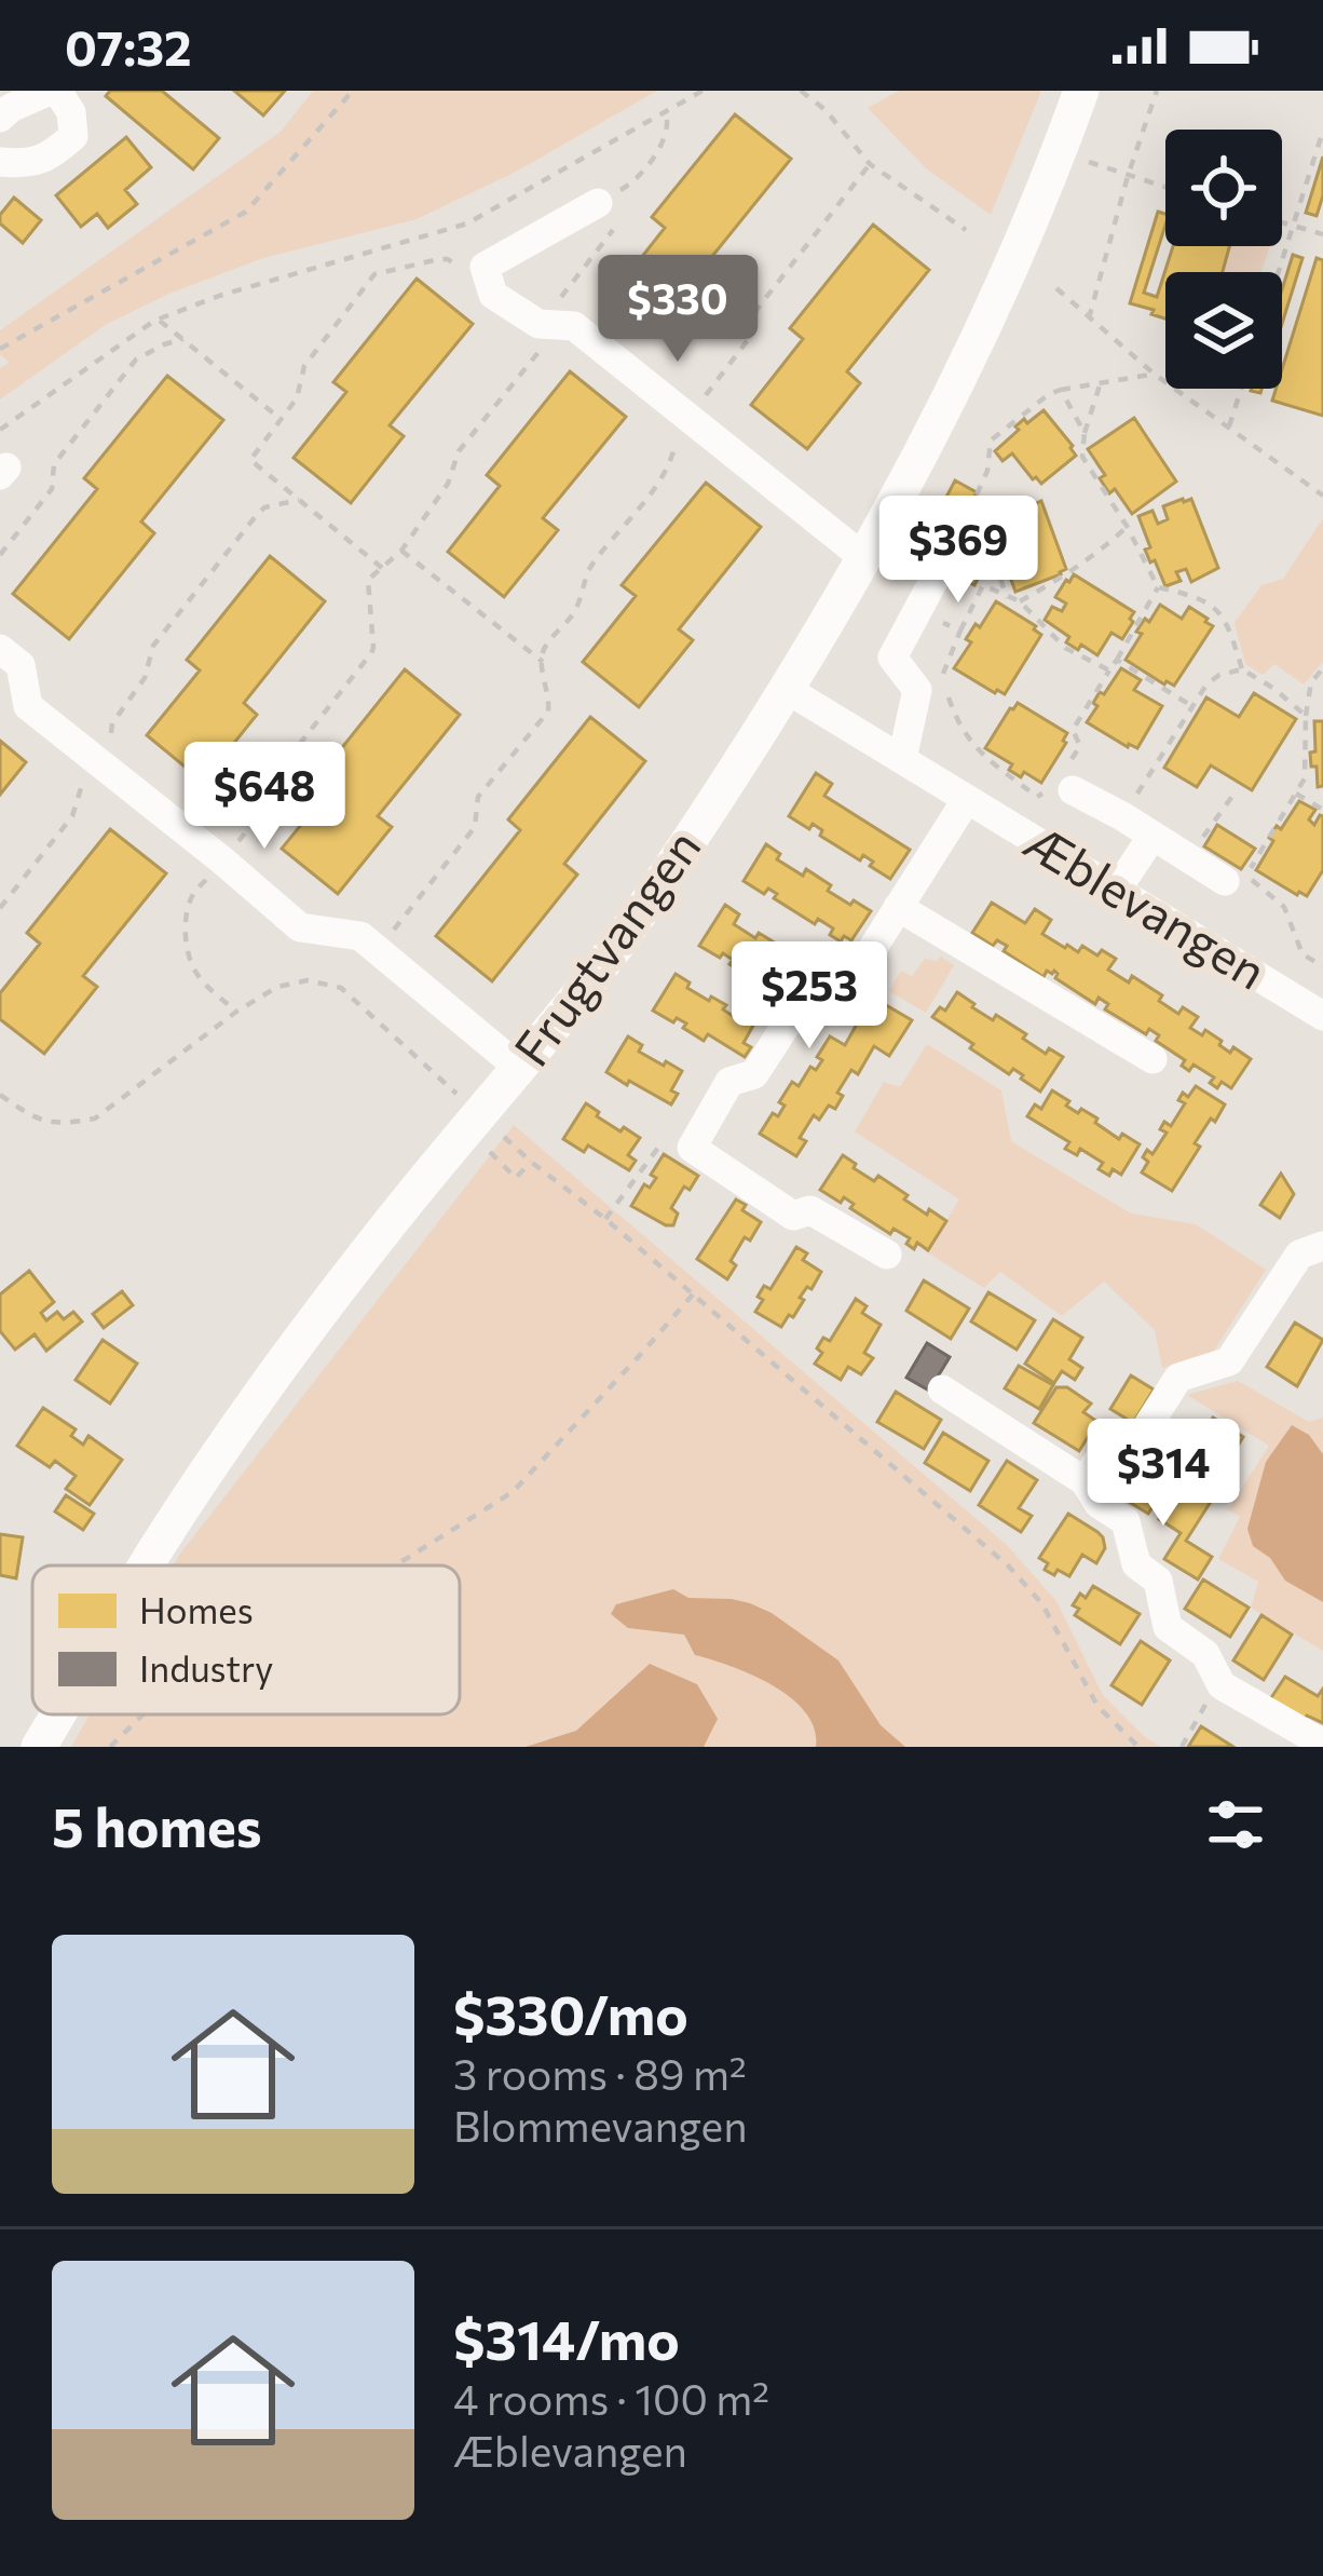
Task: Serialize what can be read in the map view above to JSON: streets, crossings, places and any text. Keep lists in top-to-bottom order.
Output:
{
  "streets": {
    "street": ["Æblevangen", "Frugtvangen"]
  },
  "crossings": [
    ["Æblevangen", "Frugtvangen"]
  ],
  "legend": ["Homes", "Industry"],
  "page": {
    "status": "07:32",
    "price": [
      "$330",
      "$369",
      "$648",
      "$253",
      "$314"
    ],
    "heading": "5 homes",
    "list": [
      {
        "name": "$330/mo",
        "note": "3 rooms · 89 m² · Blommevangen"
      },
      {
        "name": "$314/mo",
        "note": "4 rooms · 100 m² · Æblevangen"
      }
    ]
  }
}
